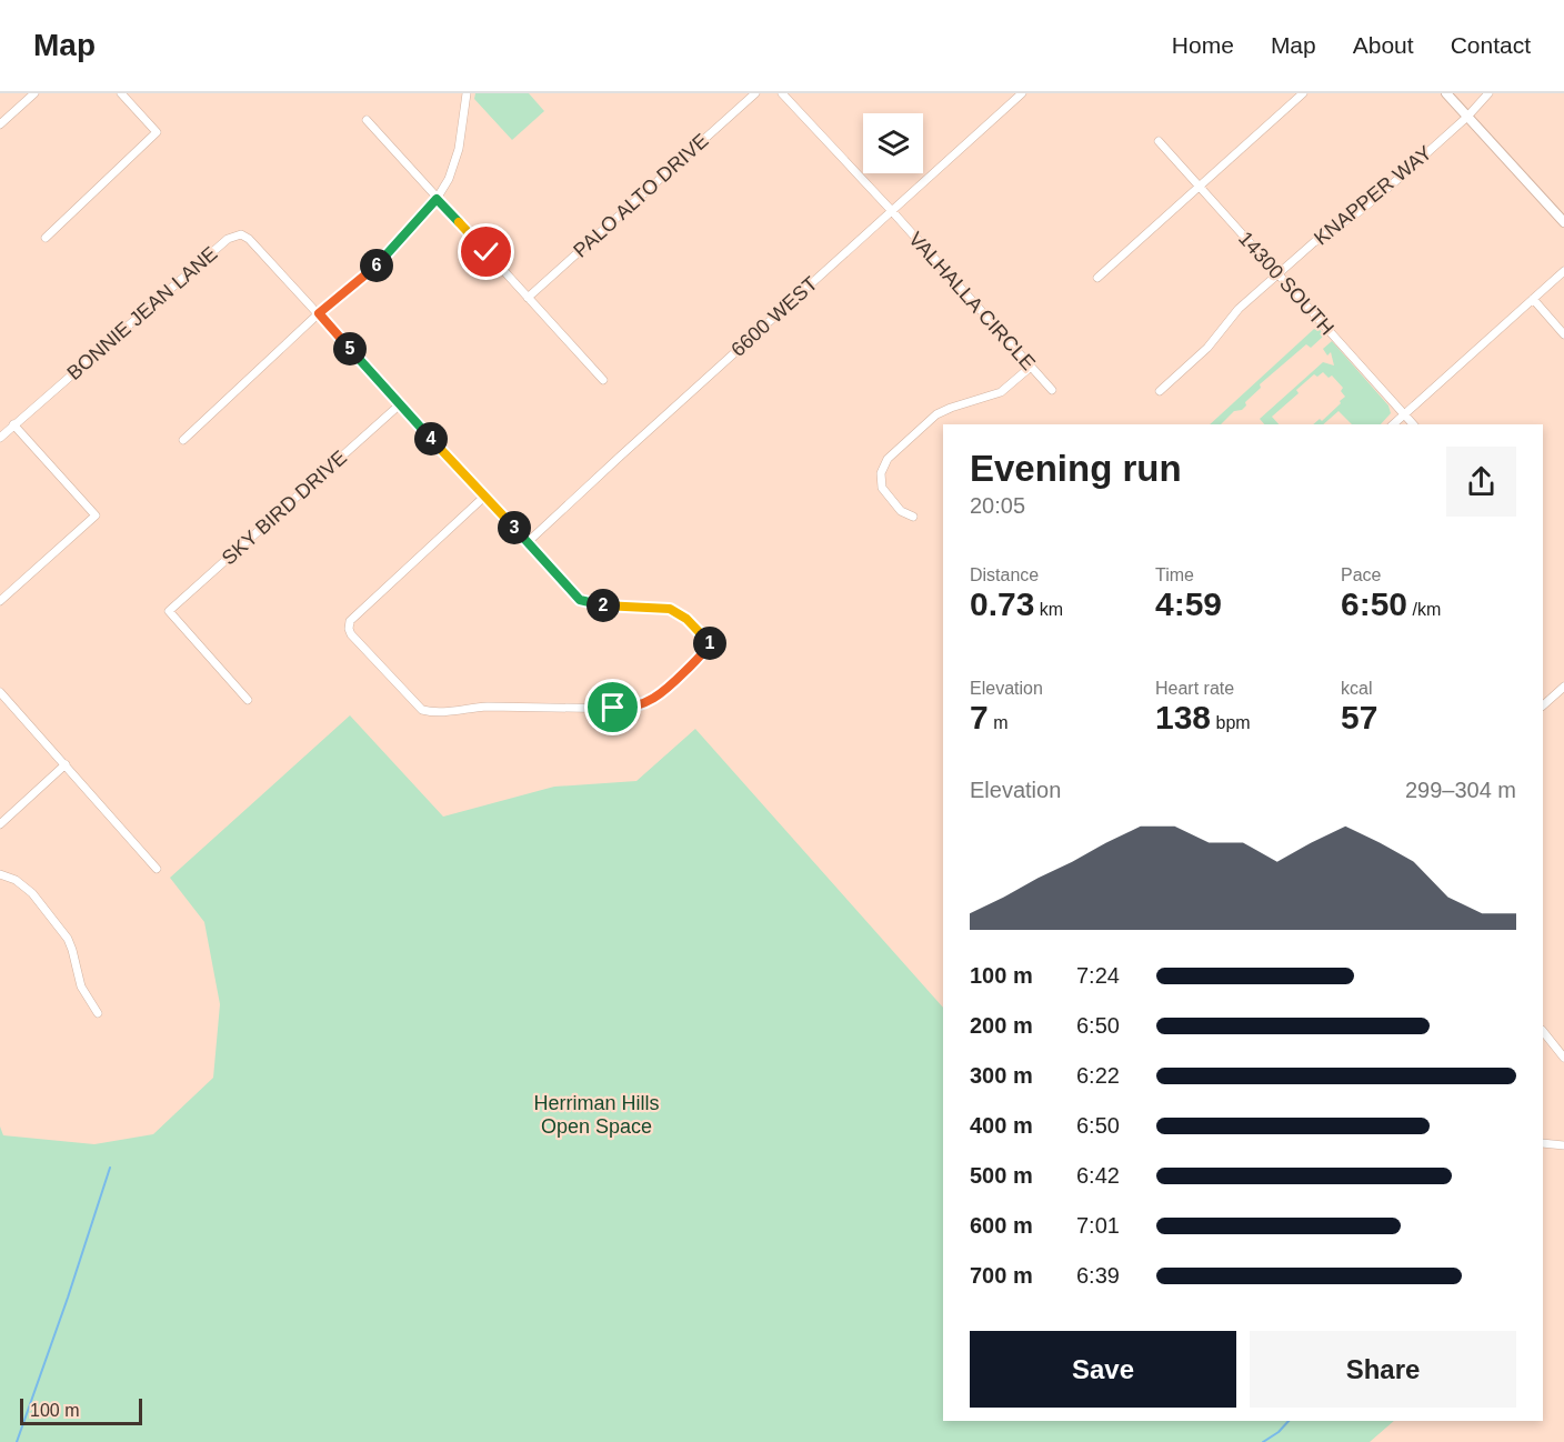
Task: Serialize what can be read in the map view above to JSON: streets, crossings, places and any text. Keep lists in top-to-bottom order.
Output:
{
  "streets": {
    "street": [
      "PALO ALTO DRIVE",
      "KNAPPER WAY",
      "14300 SOUTH",
      "VALHALLA CIRCLE",
      "BONNIE JEAN LANE",
      "6600 WEST",
      "SKY BIRD DRIVE"
    ]
  },
  "crossings": [
    ["KNAPPER WAY", "14300 SOUTH"],
    ["VALHALLA CIRCLE", "6600 WEST"],
    ["BONNIE JEAN LANE", "6600 WEST"],
    ["BONNIE JEAN LANE", "SKY BIRD DRIVE"]
  ],
  "parks": ["Herriman Hills Open Space"],
  "scale_bar": "100 m",
  "page": {
    "header": "Map",
    "nav": [
      "Home",
      "Map",
      "About",
      "Contact"
    ],
    "pins": [
      "6",
      "5",
      "4",
      "3",
      "2",
      "1"
    ],
    "heading": ["Evening run", "20:05"],
    "stats": [
      ["Distance", "0.73 km"],
      ["Time", "4:59"],
      ["Pace", "6:50 /km"],
      ["Elevation", "7 m"],
      ["Heart rate", "138 bpm"],
      ["kcal", "57"]
    ],
    "chart": ["Elevation", "299–304 m"],
    "list": [
      {
        "name": "100 m",
        "note": "7:24"
      },
      {
        "name": "200 m",
        "note": "6:50"
      },
      {
        "name": "300 m",
        "note": "6:22"
      },
      {
        "name": "400 m",
        "note": "6:50"
      },
      {
        "name": "500 m",
        "note": "6:42"
      },
      {
        "name": "600 m",
        "note": "7:01"
      },
      {
        "name": "700 m",
        "note": "6:39"
      }
    ],
    "buttons": ["Save", "Share"],
    "scale": "100 m"
  }
}
